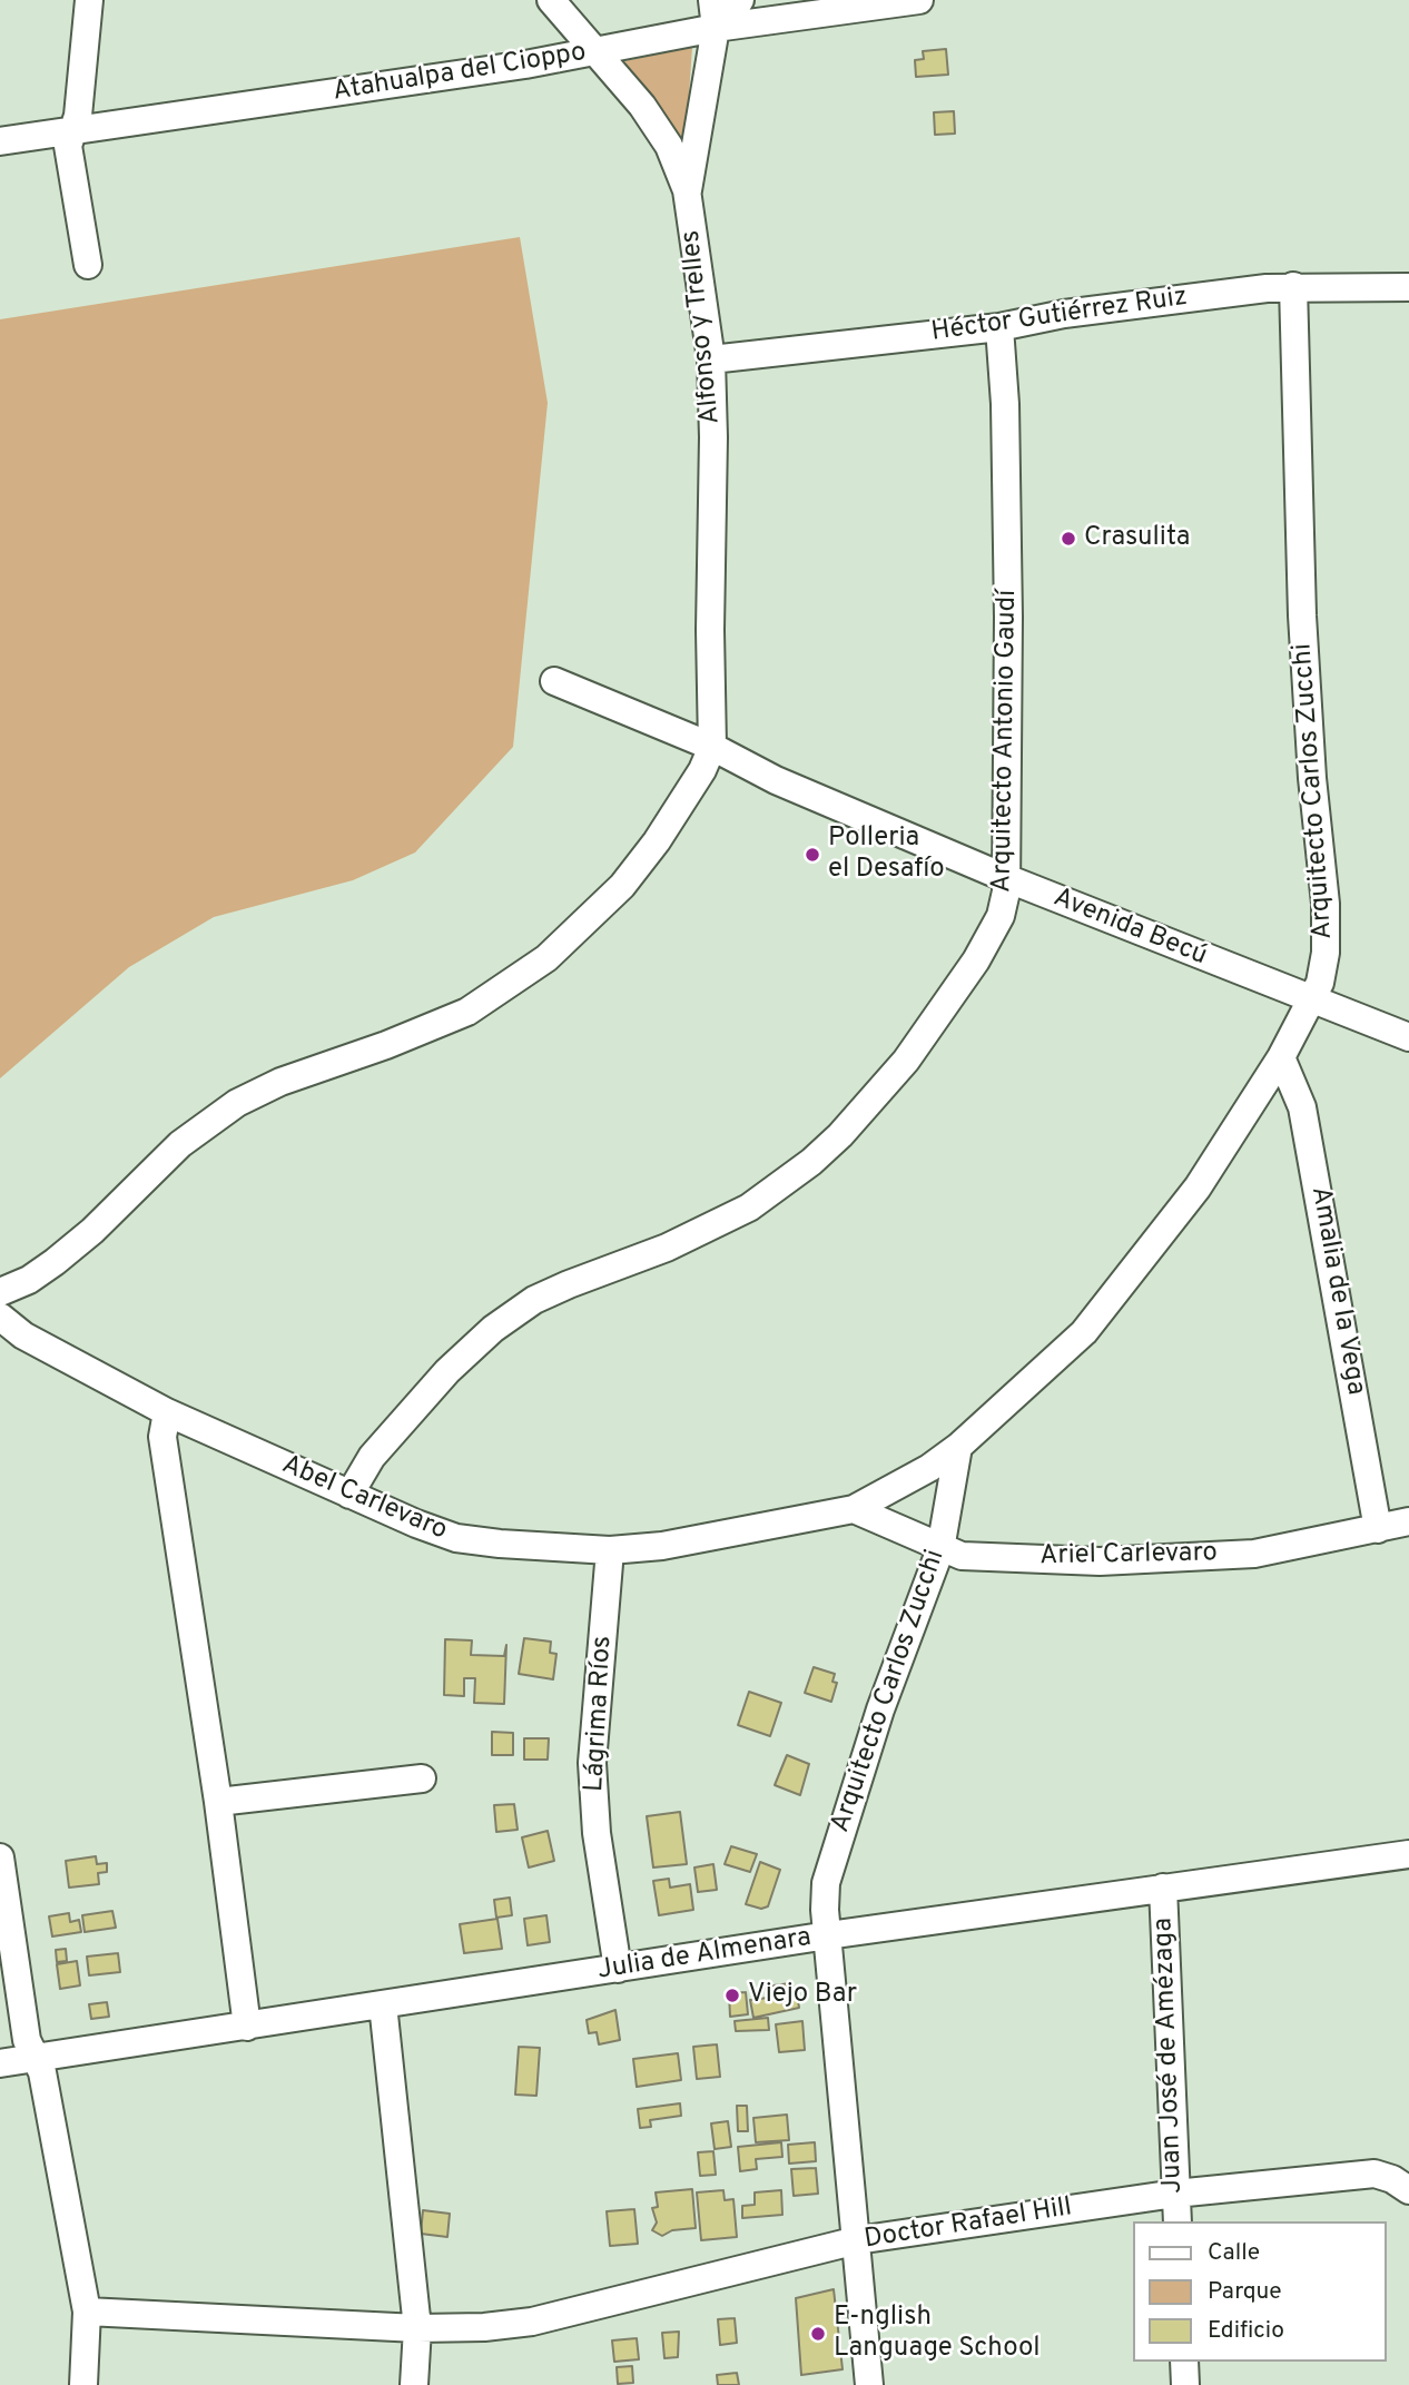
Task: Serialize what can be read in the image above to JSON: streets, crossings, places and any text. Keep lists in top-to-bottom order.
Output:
{
  "streets": {
    "street": [
      "Atahualpa del Cioppo",
      "Héctor Gutiérrez Ruiz",
      "Alfonso y Trelles",
      "Arquitecto Antonio Gaudí",
      "Arquitecto Carlos Zucchi",
      "Avenida Becú",
      "Amalia de la Vega",
      "Abel Carlevaro",
      "Ariel Carlevaro",
      "Lágrima Ríos",
      "Julia de Almenara",
      "Juan José de Amézaga",
      "Doctor Rafael Hill"
    ]
  },
  "crossings": [
    ["Atahualpa del Cioppo", "Alfonso y Trelles"],
    ["Héctor Gutiérrez Ruiz", "Alfonso y Trelles"],
    ["Héctor Gutiérrez Ruiz", "Arquitecto Antonio Gaudí"],
    ["Héctor Gutiérrez Ruiz", "Arquitecto Carlos Zucchi"],
    ["Alfonso y Trelles", "Avenida Becú"],
    ["Arquitecto Antonio Gaudí", "Avenida Becú"],
    ["Arquitecto Antonio Gaudí", "Abel Carlevaro"],
    ["Arquitecto Carlos Zucchi", "Avenida Becú"],
    ["Arquitecto Carlos Zucchi", "Amalia de la Vega"],
    ["Arquitecto Carlos Zucchi", "Abel Carlevaro"],
    ["Arquitecto Carlos Zucchi", "Ariel Carlevaro"],
    ["Arquitecto Carlos Zucchi", "Julia de Almenara"],
    ["Arquitecto Carlos Zucchi", "Doctor Rafael Hill"],
    ["Amalia de la Vega", "Ariel Carlevaro"],
    ["Abel Carlevaro", "Ariel Carlevaro"],
    ["Abel Carlevaro", "Lágrima Ríos"],
    ["Lágrima Ríos", "Julia de Almenara"],
    ["Julia de Almenara", "Juan José de Amézaga"],
    ["Juan José de Amézaga", "Doctor Rafael Hill"]
  ],
  "places": [
    "Crasulita",
    "Polleria el Desafío",
    "Viejo Bar",
    "E-nglish Language School"
  ],
  "legend": ["Calle", "Parque", "Edificio"]
}
